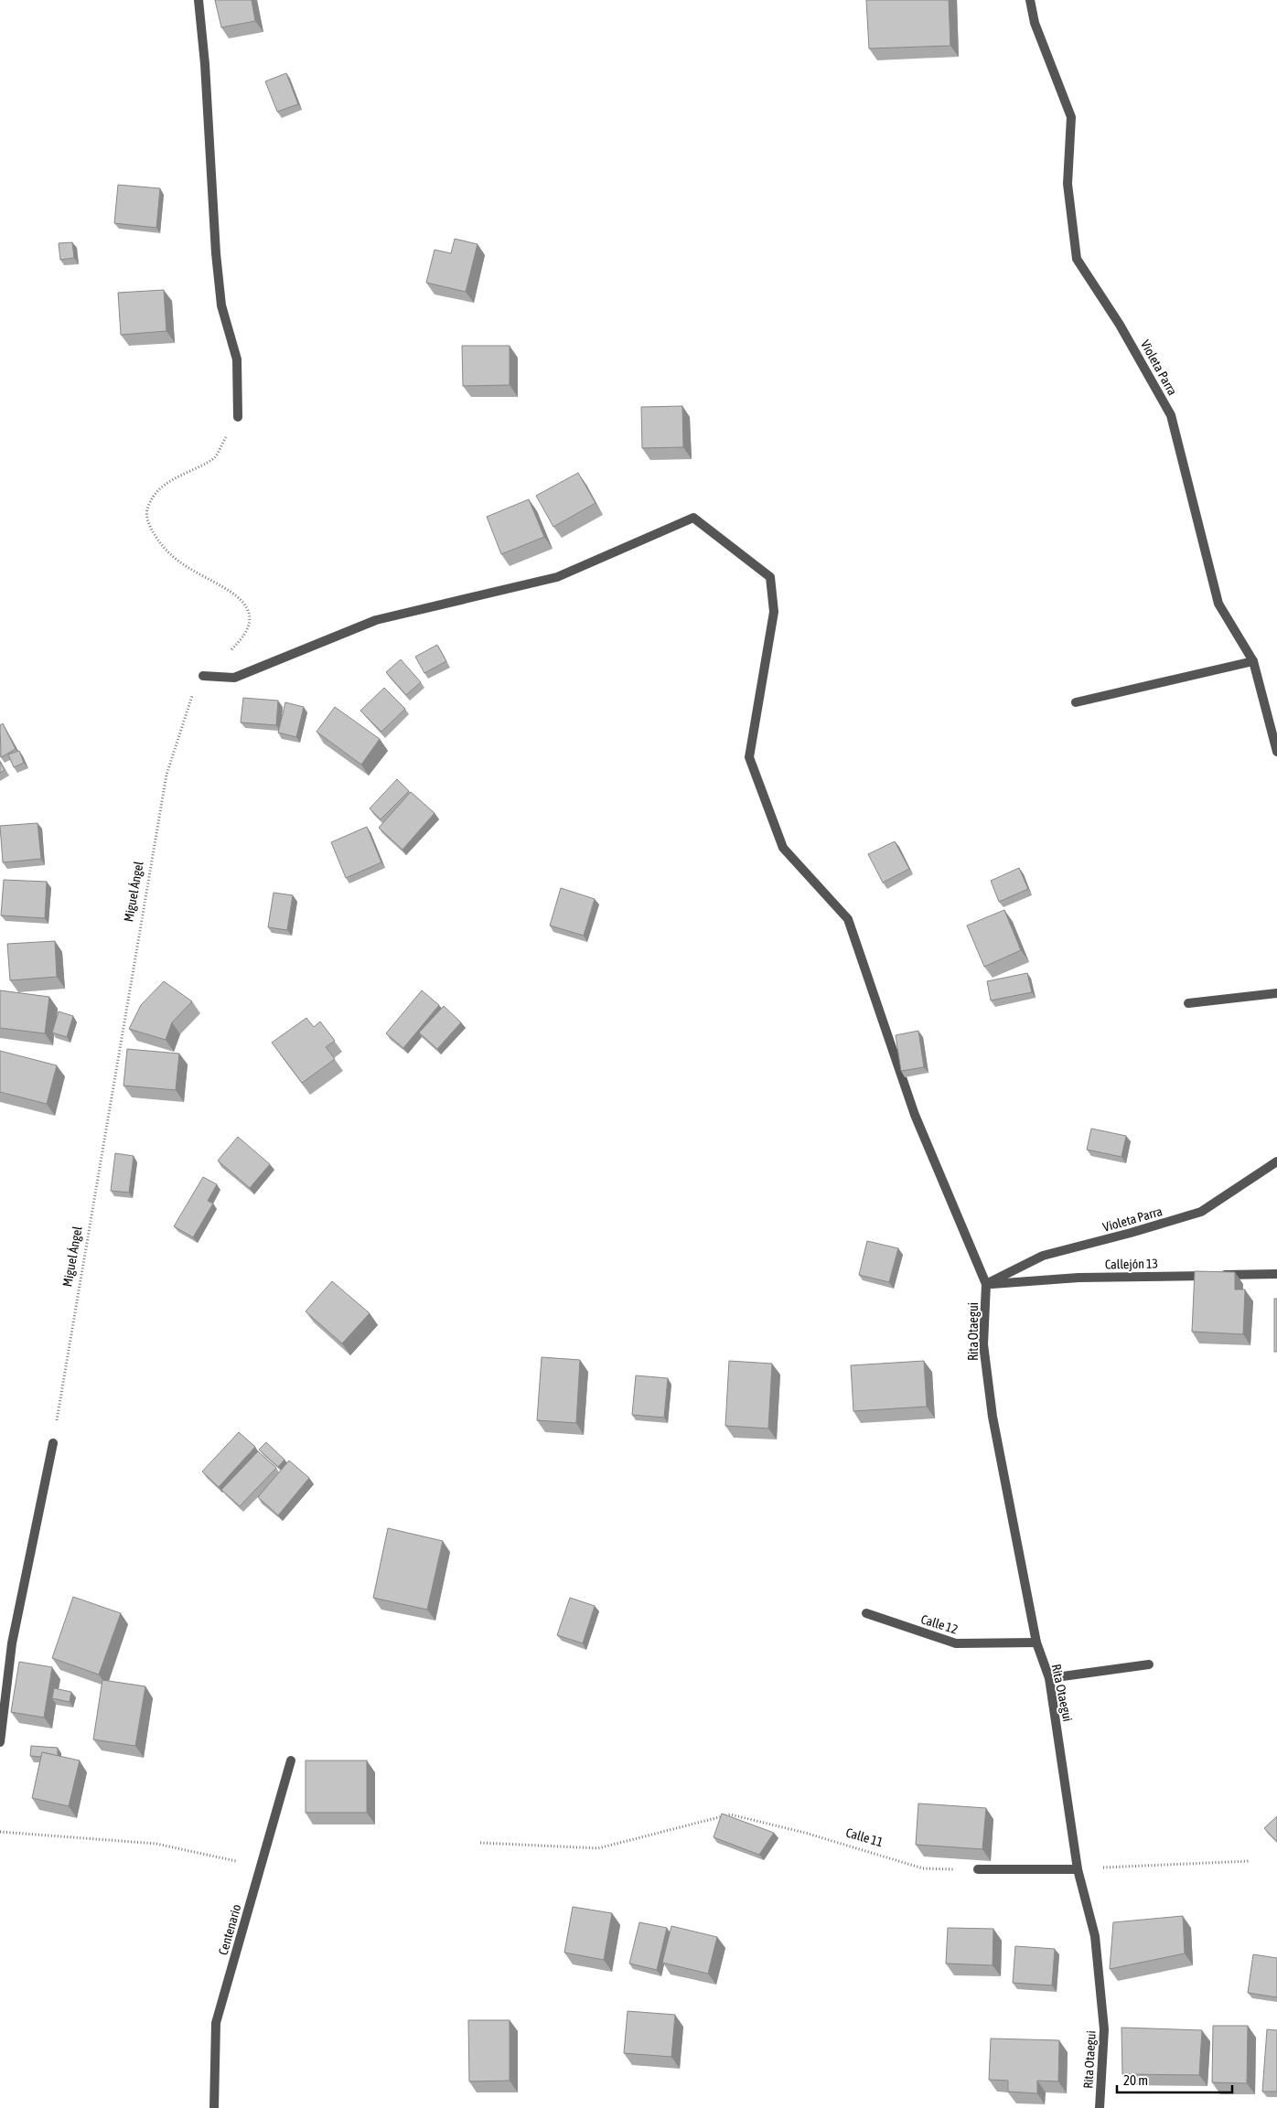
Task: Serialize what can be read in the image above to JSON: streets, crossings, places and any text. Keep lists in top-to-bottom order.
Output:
{
  "streets": {
    "street": [
      "Violeta Parra",
      "Callejón 13",
      "Rita Otaegui",
      "Calle 12",
      "Centenario"
    ],
    "path": ["Miguel Ángel", "Calle 11"]
  },
  "crossings": [
    ["Violeta Parra", "Callejón 13"],
    ["Violeta Parra", "Rita Otaegui"],
    ["Callejón 13", "Rita Otaegui"],
    ["Rita Otaegui", "Calle 12"]
  ],
  "scale_bar": "20 m"
}
